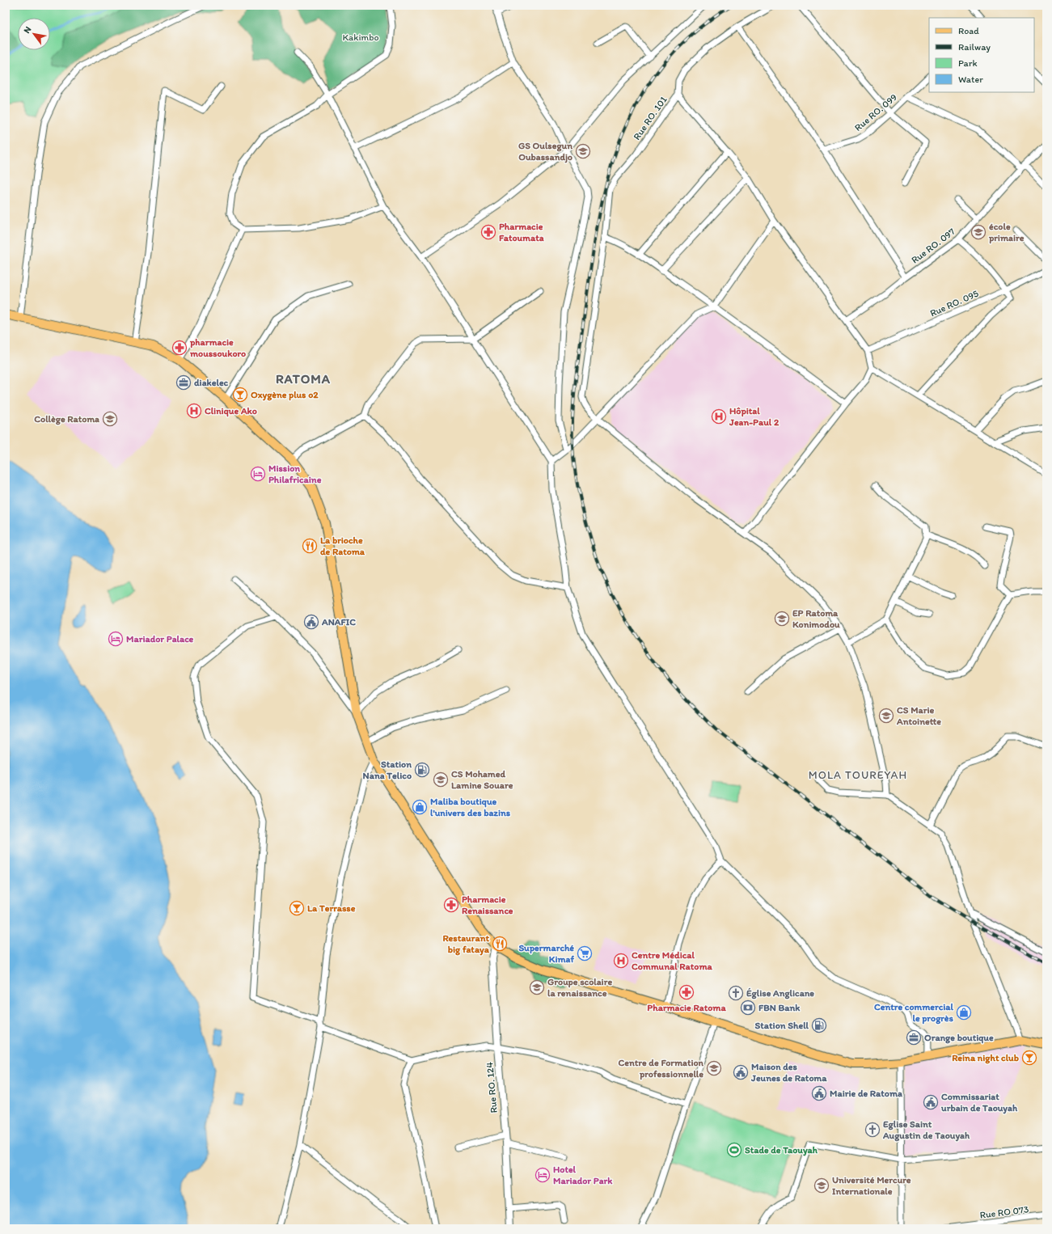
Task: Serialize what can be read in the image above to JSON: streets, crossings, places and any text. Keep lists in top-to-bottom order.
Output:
{
  "streets": {
    "street": [
      "Rue RO. 099",
      "Rue RO. 101",
      "Rue RO. 097",
      "Rue RO. 095",
      "Rue RO. 124",
      "Rue RO 073"
    ]
  },
  "districts": ["RATOMA", "MOLA TOUREYAH"],
  "parks": ["Kakimbo"],
  "places": {
    "school or university": [
      "GS Oulsegun Oubassandjo",
      "école primaire",
      "Collège Ratoma",
      "EP Ratoma Konimodou",
      "CS Marie Antoinette",
      "CS Mohamed Lamine Souare",
      "Groupe scolaire la renaissance",
      "Centre de Formation professionnelle",
      "Université Mercure Internationale"
    ],
    "pharmacy": [
      "Pharmacie Fatoumata",
      "pharmacie moussoukoro",
      "Pharmacie Renaissance",
      "Pharmacie Ratoma"
    ],
    "office": ["diakelec", "Orange boutique"],
    "bar": ["Oxygène plus o2", "La Terrasse", "Reina night club"],
    "hospital": ["Clinique Ako", "Hôpital Jean-Paul 2", "Centre Médical Communal Ratoma"],
    "hotel": ["Mission Philafricaine", "Mariador Palace", "Hotel Mariador Park"],
    "restaurant": ["La brioche de Ratoma", "Restaurant big fataya"],
    "public building": [
      "ANAFIC",
      "Maison des Jeunes de Ratoma",
      "Mairie de Ratoma",
      "Commissariat urbain de Taouyah"
    ],
    "fuel station": ["Station Nana Telico", "Station Shell"],
    "shop": ["Maliba boutique l'univers des bazins", "Centre commercial le progrès"],
    "supermarket": ["Supermarché Kimaf"],
    "church": ["Église Anglicane", "Eglise Saint Augustin de Taouyah"],
    "bank": ["FBN Bank"],
    "sports": ["Stade de Taouyah"]
  },
  "legend": [
    "Road",
    "Railway",
    "Park",
    "Water"
  ],
  "north": "top left"
}
